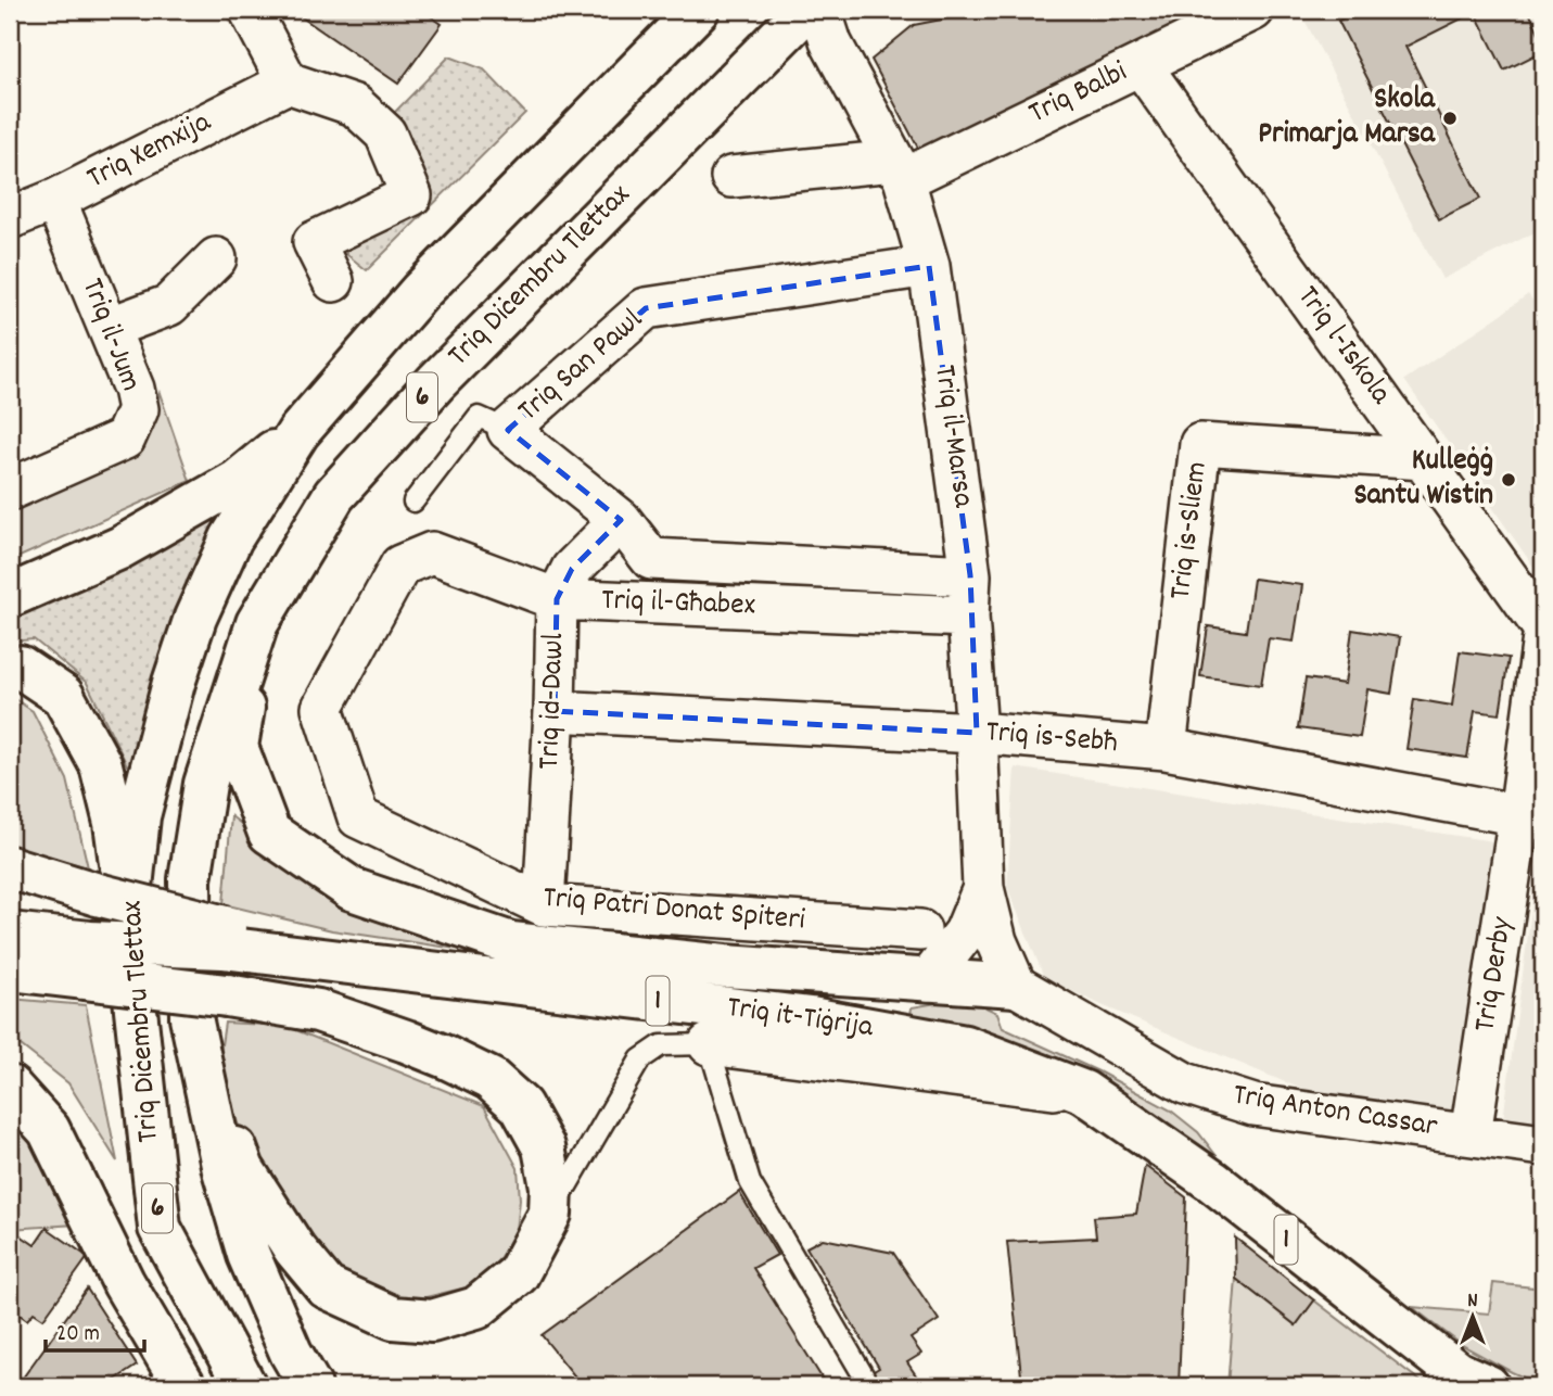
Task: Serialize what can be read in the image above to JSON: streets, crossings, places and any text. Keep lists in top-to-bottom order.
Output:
{
  "streets": {
    "highway": [
      "Triq Diċembru Tlettax",
      "6",
      "1",
      "Triq it-Tiġrija"
    ],
    "street": [
      "Triq Balbi",
      "Triq Xemxija",
      "Triq il-Jum",
      "Triq l-Iskola",
      "Triq San Pawl",
      "Triq il-Marsa",
      "Triq is-Sliem",
      "Triq il-Għabex",
      "Triq id-Dawl",
      "Triq is-Sebħ",
      "Triq Patri Donat Spiteri",
      "Triq Derby",
      "Triq Anton Cassar"
    ]
  },
  "crossings": [
    ["Triq Balbi", "Triq l-Iskola"],
    ["Triq Balbi", "Triq il-Marsa"],
    ["Triq Xemxija", "Triq il-Jum"],
    ["Triq l-Iskola", "Triq is-Sliem"],
    ["Triq San Pawl", "Triq il-Marsa"],
    ["Triq San Pawl", "Triq il-Għabex"],
    ["Triq il-Marsa", "Triq il-Għabex"],
    ["Triq il-Marsa", "Triq is-Sebħ"],
    ["Triq il-Marsa", "Triq Anton Cassar"],
    ["Triq is-Sliem", "Triq is-Sebħ"],
    ["Triq il-Għabex", "Triq id-Dawl"],
    ["Triq il-Għabex", "Triq Patri Donat Spiteri"],
    ["Triq id-Dawl", "Triq is-Sebħ"],
    ["Triq id-Dawl", "Triq Patri Donat Spiteri"],
    ["Triq is-Sebħ", "Triq Derby"],
    ["Triq Derby", "Triq Anton Cassar"]
  ],
  "places": ["Skola Primarja Marsa", "Kulleġġ Santu Wistin"],
  "scale_bar": "20 m",
  "north": "top"
}
